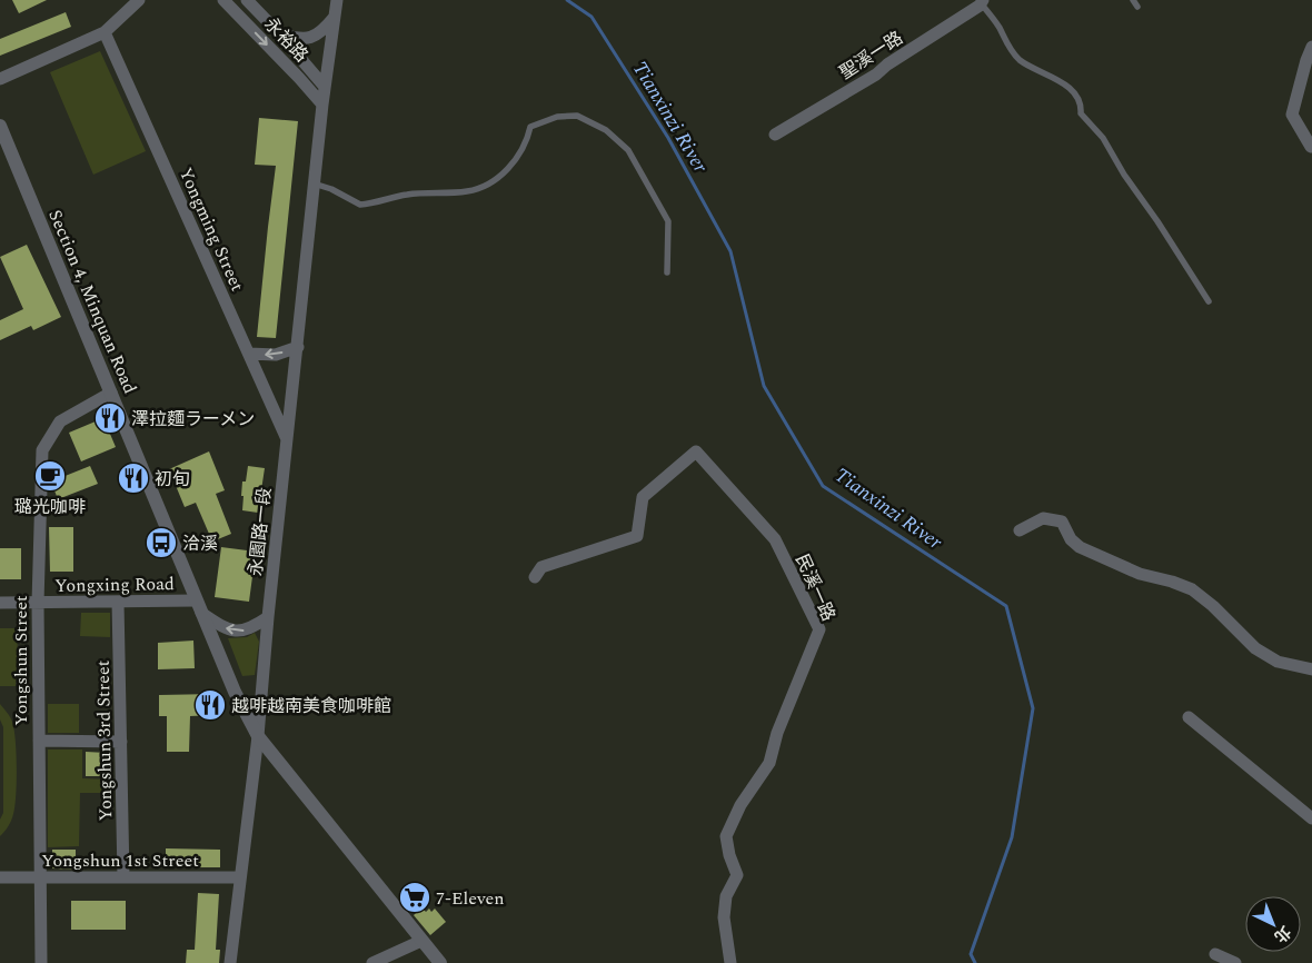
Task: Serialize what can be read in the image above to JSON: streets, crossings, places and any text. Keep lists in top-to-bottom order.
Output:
{
  "streets": {
    "street": [
      "永裕路",
      "聖溪一路",
      "Yongming Street",
      "Section 4, Minquan Road",
      "永園路一段",
      "Yongxing Road",
      "民溪一路",
      "Yongshun Street",
      "Yongshun 3rd Street",
      "Yongshun 1st Street"
    ]
  },
  "crossings": [
    ["永裕路", "永園路一段"],
    ["Yongming Street", "永園路一段"],
    ["Section 4, Minquan Road", "永園路一段"],
    ["Section 4, Minquan Road", "Yongxing Road"],
    ["Section 4, Minquan Road", "Yongshun Street"],
    ["永園路一段", "Yongshun 1st Street"],
    ["Yongxing Road", "Yongshun Street"],
    ["Yongxing Road", "Yongshun 3rd Street"],
    ["Yongshun Street", "Yongshun 1st Street"],
    ["Yongshun 3rd Street", "Yongshun 1st Street"]
  ],
  "water": ["Tianxinzi River"],
  "places": {
    "restaurant": ["澤拉麵ラーメン", "初旬", "越啡越南美食咖啡館"],
    "cafe": ["璐光咖啡"],
    "bus stop": ["洽溪"],
    "supermarket": ["7-Eleven"]
  },
  "north": "bottom right"
}
